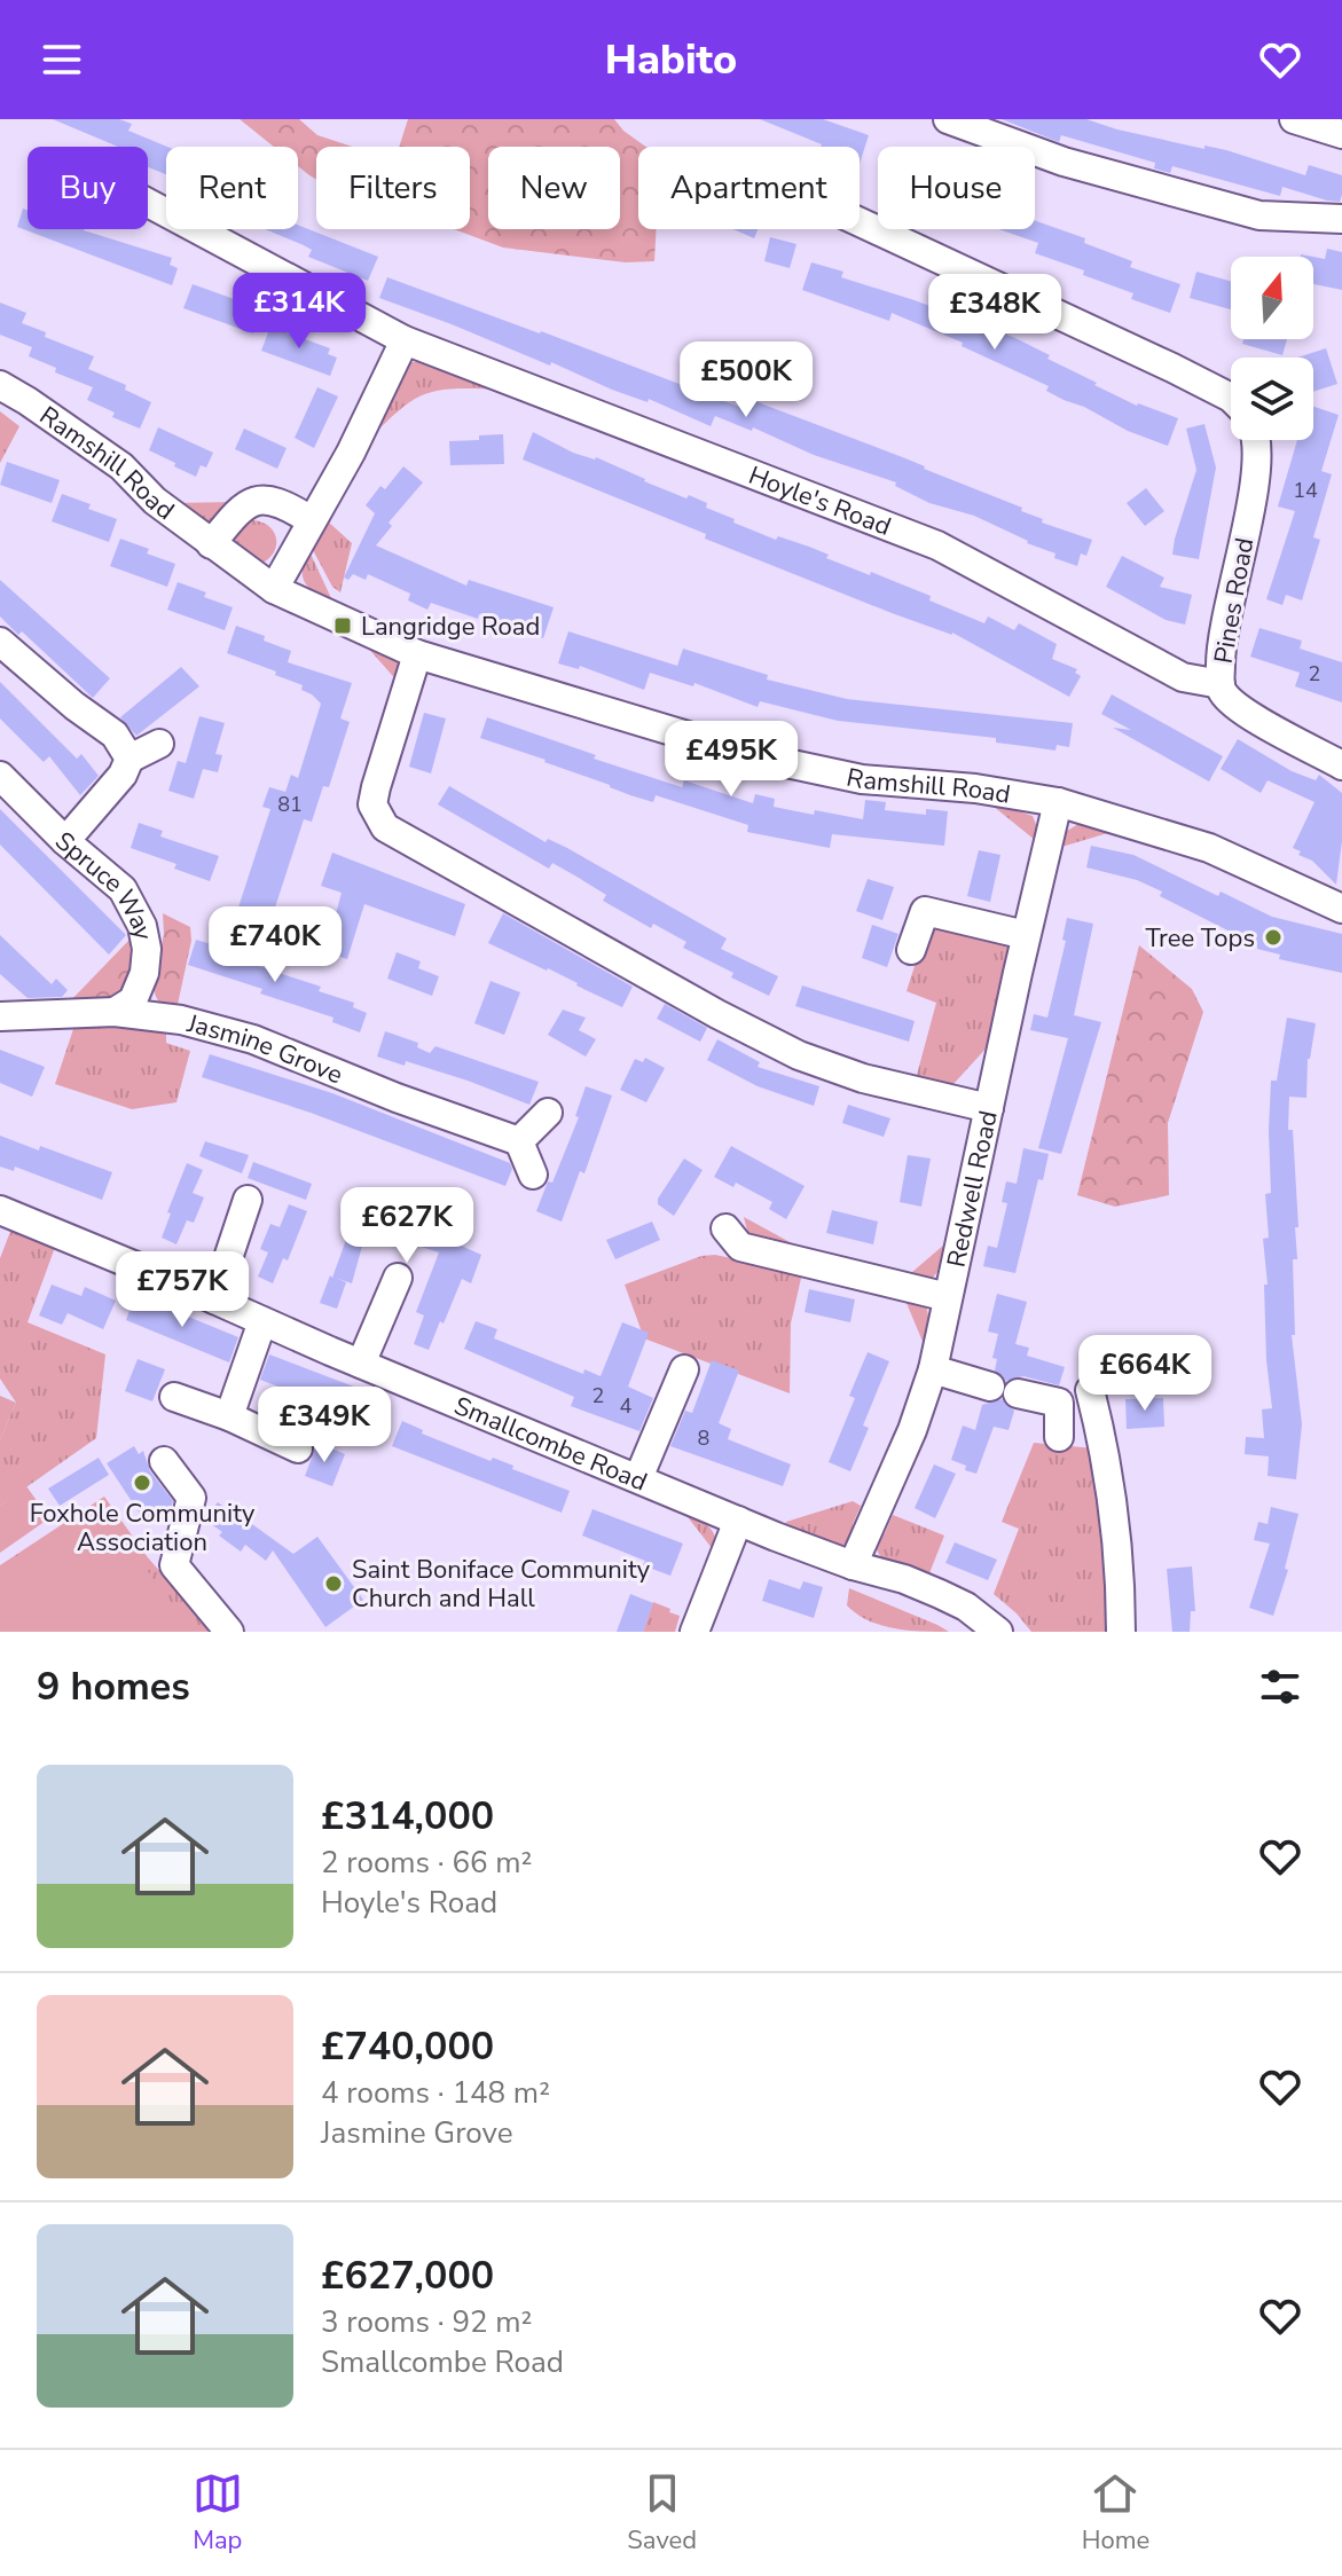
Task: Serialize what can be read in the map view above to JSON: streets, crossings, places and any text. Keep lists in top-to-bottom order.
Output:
{
  "streets": {
    "street": [
      "Ramshill Road",
      "Hoyle's Road",
      "Pines Road",
      "Spruce Way",
      "Jasmine Grove",
      "Redwell Road",
      "Smallcombe Road"
    ]
  },
  "crossings": [
    ["Ramshill Road", "Redwell Road"],
    ["Hoyle's Road", "Pines Road"],
    ["Spruce Way", "Jasmine Grove"],
    ["Redwell Road", "Smallcombe Road"]
  ],
  "places": {
    "transit": ["Langridge Road"],
    "other": ["Tree Tops", "Foxhole Community Association", "Saint Boniface Community Church and Hall"]
  },
  "house_numbers": [
    "14",
    "2",
    "81",
    "2",
    "4",
    "8"
  ],
  "north": "top",
  "page": {
    "header": "Habito",
    "chip": [
      "Buy",
      "Rent",
      "Filters",
      "New",
      "Apartment",
      "House"
    ],
    "price": [
      "£314K",
      "£348K",
      "£500K",
      "£495K",
      "£740K",
      "£627K",
      "£757K",
      "£664K",
      "£349K"
    ],
    "heading": "9 homes",
    "list": [
      {
        "name": "£314,000",
        "note": "2 rooms · 66 m² · Hoyle's Road"
      },
      {
        "name": "£740,000",
        "note": "4 rooms · 148 m² · Jasmine Grove"
      },
      {
        "name": "£627,000",
        "note": "3 rooms · 92 m² · Smallcombe Road"
      }
    ],
    "tabs": ["Map", "Saved", "Home"]
  }
}
